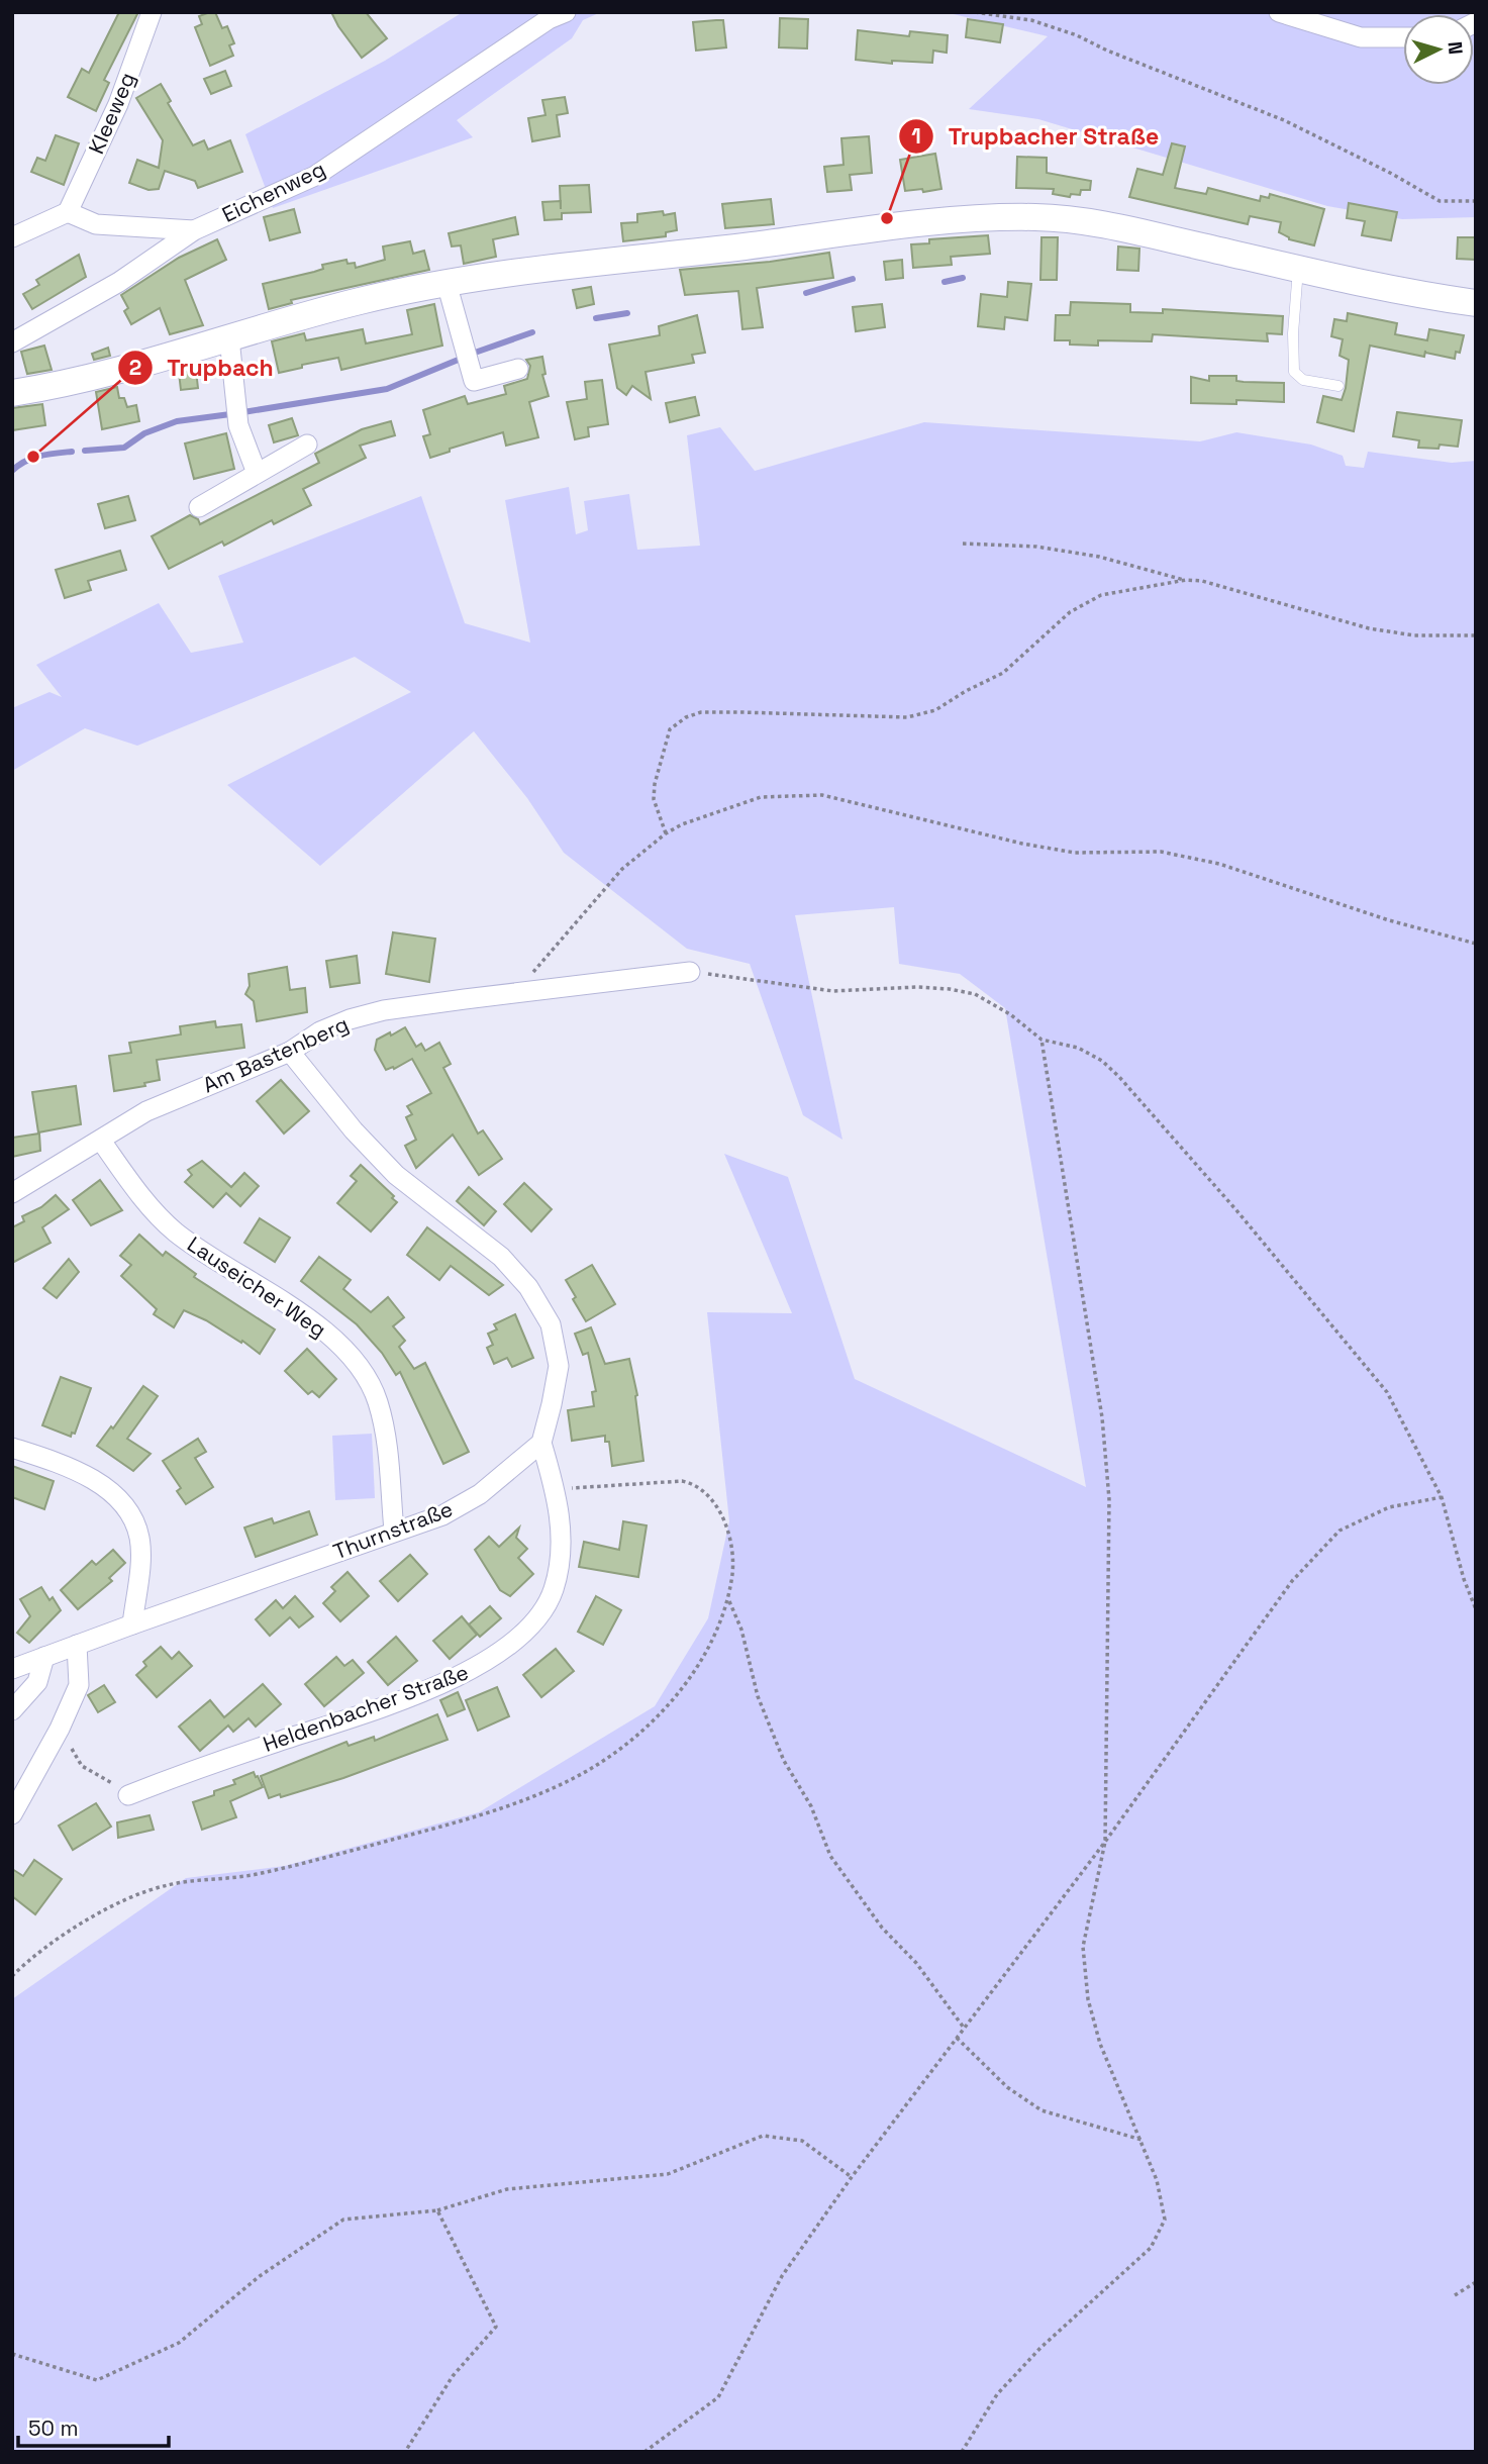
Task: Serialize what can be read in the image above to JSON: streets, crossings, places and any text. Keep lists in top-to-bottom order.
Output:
{
  "streets": {
    "street": [
      "Kleeweg",
      "Eichenweg",
      "Am Bastenberg",
      "Lauseicher Weg",
      "Thurnstraße",
      "Heldenbacher Straße"
    ]
  },
  "crossings": [
    ["Am Bastenberg", "Lauseicher Weg"],
    ["Lauseicher Weg", "Thurnstraße"],
    ["Thurnstraße", "Heldenbacher Straße"]
  ],
  "places": ["Trupbacher Straße", "Trupbach"],
  "scale_bar": "50 m",
  "north": "right"
}
